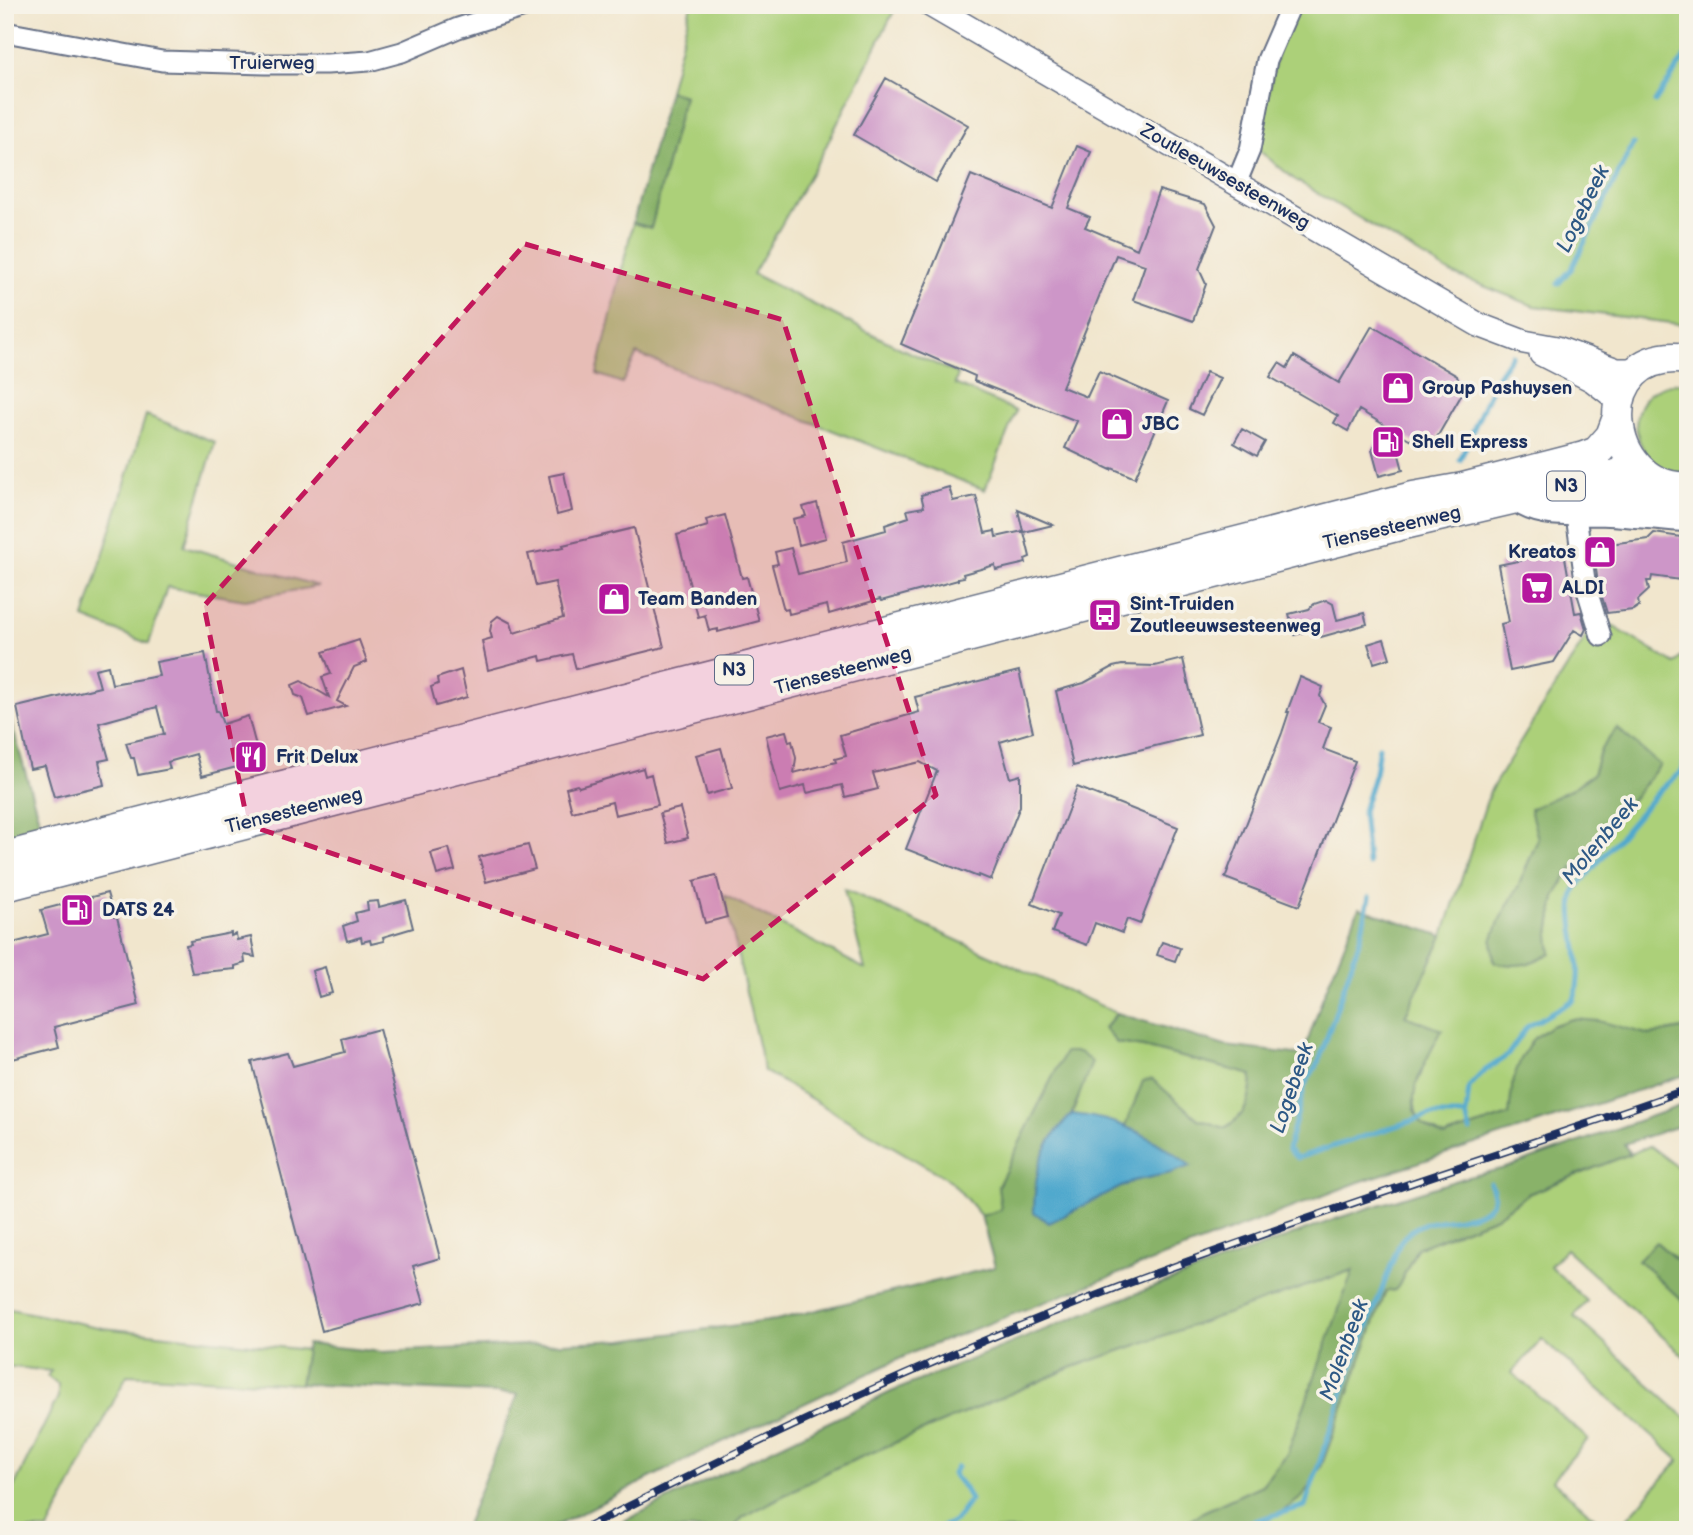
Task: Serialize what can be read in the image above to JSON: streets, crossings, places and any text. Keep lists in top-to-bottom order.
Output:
{
  "streets": {
    "main road": ["N3", "Tiensesteenweg"],
    "street": ["Truierweg", "Zoutleeuwsesteenweg"]
  },
  "crossings": [
    ["Zoutleeuwsesteenweg", "N3"],
    ["Zoutleeuwsesteenweg", "Tiensesteenweg"],
    ["N3", "Tiensesteenweg"]
  ],
  "water": ["Logebeek", "Molenbeek"],
  "places": {
    "shop": [
      "Group Pashuysen",
      "JBC",
      "Kreatos",
      "Team Banden"
    ],
    "fuel station": ["Shell Express", "DATS 24"],
    "supermarket": ["ALDI"],
    "bus stop": ["Sint-Truiden Zoutleeuwsesteenweg"],
    "restaurant": ["Frit Delux"]
  }
}
